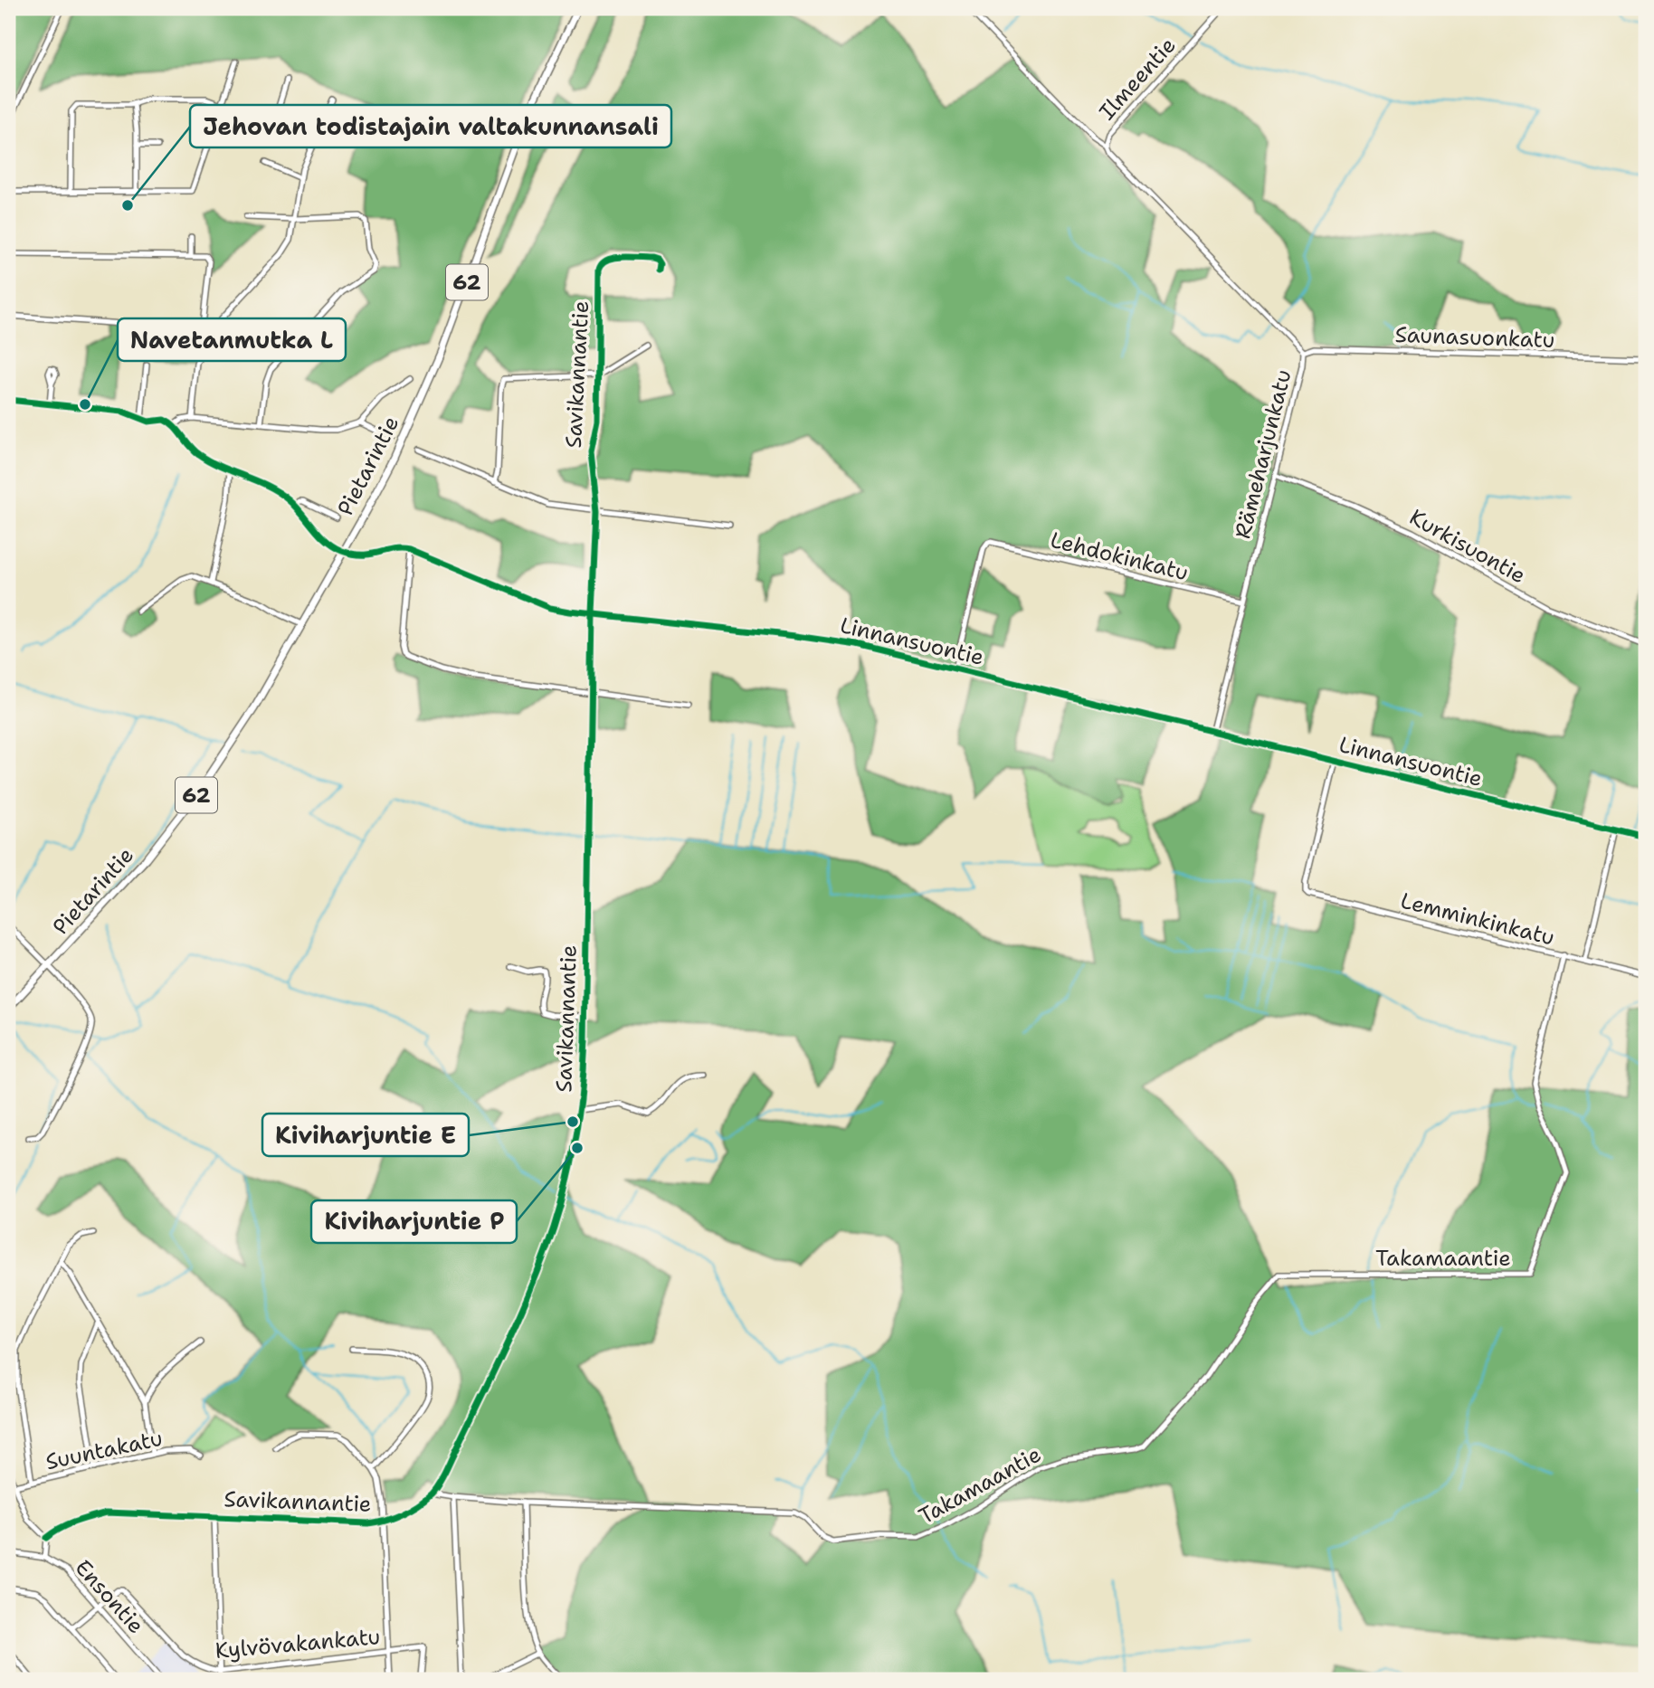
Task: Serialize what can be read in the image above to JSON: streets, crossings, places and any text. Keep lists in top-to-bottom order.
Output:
{
  "streets": {
    "main road": ["62", "Pietarintie"],
    "street": [
      "Ilmeentie",
      "Saunasuonkatu",
      "Savikannantie",
      "Rämeharjunkatu",
      "Kurkisuontie",
      "Lehdokinkatu",
      "Linnansuontie",
      "Lemminkinkatu",
      "Takamaantie",
      "Suuntakatu",
      "Ensontie",
      "Kylvövakankatu"
    ]
  },
  "crossings": [
    ["Ilmeentie", "Rämeharjunkatu"],
    ["Saunasuonkatu", "Rämeharjunkatu"],
    ["Savikannantie", "Linnansuontie"],
    ["Savikannantie", "Takamaantie"],
    ["Savikannantie", "Ensontie"],
    ["Rämeharjunkatu", "Kurkisuontie"],
    ["Rämeharjunkatu", "Lehdokinkatu"],
    ["Rämeharjunkatu", "Linnansuontie"],
    ["Pietarintie", "Linnansuontie"],
    ["Lehdokinkatu", "Linnansuontie"],
    ["Linnansuontie", "Lemminkinkatu"],
    ["Lemminkinkatu", "Takamaantie"],
    ["Ensontie", "Kylvövakankatu"]
  ],
  "places": [
    "Jehovan todistajain valtakunnansali",
    "Navetanmutka L",
    "Kiviharjuntie E",
    "Kiviharjuntie P"
  ]
}
